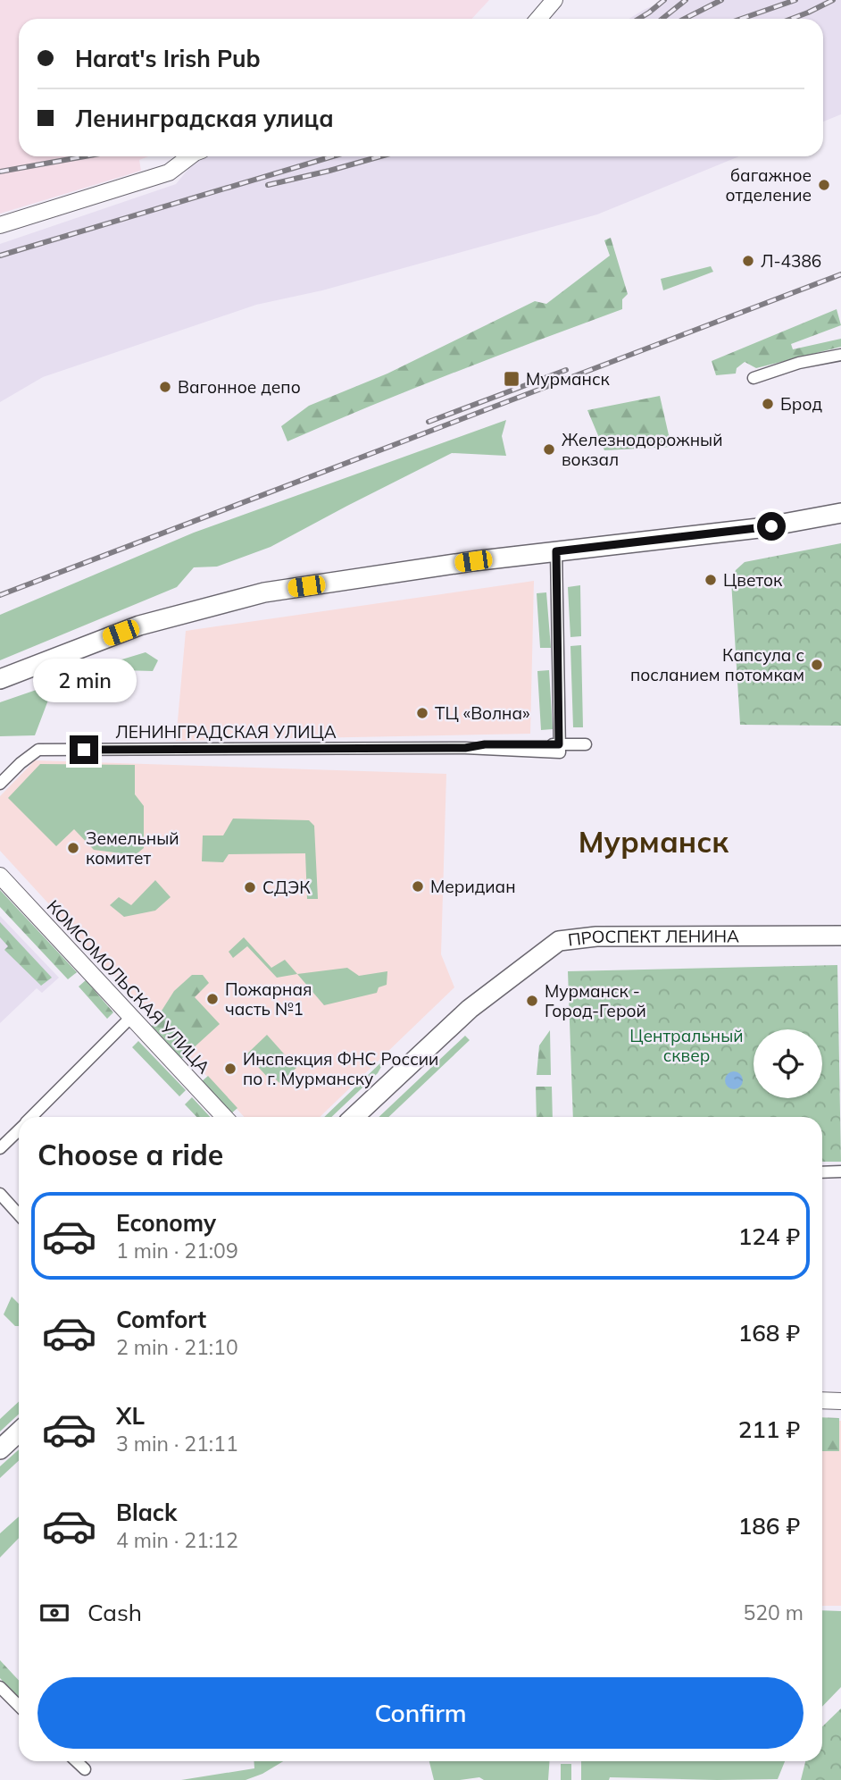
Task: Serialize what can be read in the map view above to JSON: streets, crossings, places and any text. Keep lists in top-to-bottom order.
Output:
{
  "streets": {
    "main road": ["ПРОСПЕКТ ЛЕНИНА"],
    "street": ["ЛЕНИНГРАДСКАЯ УЛИЦА", "КОМСОМОЛЬСКАЯ УЛИЦА"]
  },
  "districts": ["Мурманск"],
  "parks": ["Центральный сквер"],
  "places": {
    "other": [
      "багажное отделение",
      "Л-4386",
      "Вагонное депо",
      "Брод",
      "Железнодорожный вокзал",
      "Цветок",
      "Капсула с посланием потомкам",
      "ТЦ «Волна»",
      "Земельный комитет",
      "Меридиан",
      "СДЭК",
      "Пожарная часть №1",
      "Мурманск - Город-Герой",
      "Инспекция ФНС России по г. Мурманску"
    ],
    "transit": ["Мурманск"]
  },
  "page": {
    "banner": ["Harat's Irish Pub", "Ленинградская улица"],
    "bubble": "2 min",
    "heading": "Choose a ride",
    "list": [
      {
        "name": "Economy",
        "note": "1 min · 21:09",
        "value": "124 ₽"
      },
      {
        "name": "Comfort",
        "note": "2 min · 21:10",
        "value": "168 ₽"
      },
      {
        "name": "XL",
        "note": "3 min · 21:11",
        "value": "211 ₽"
      },
      {
        "name": "Black",
        "note": "4 min · 21:12",
        "value": "186 ₽"
      }
    ],
    "pay": ["Cash", "520 m"],
    "buttons": "Confirm"
  }
}
